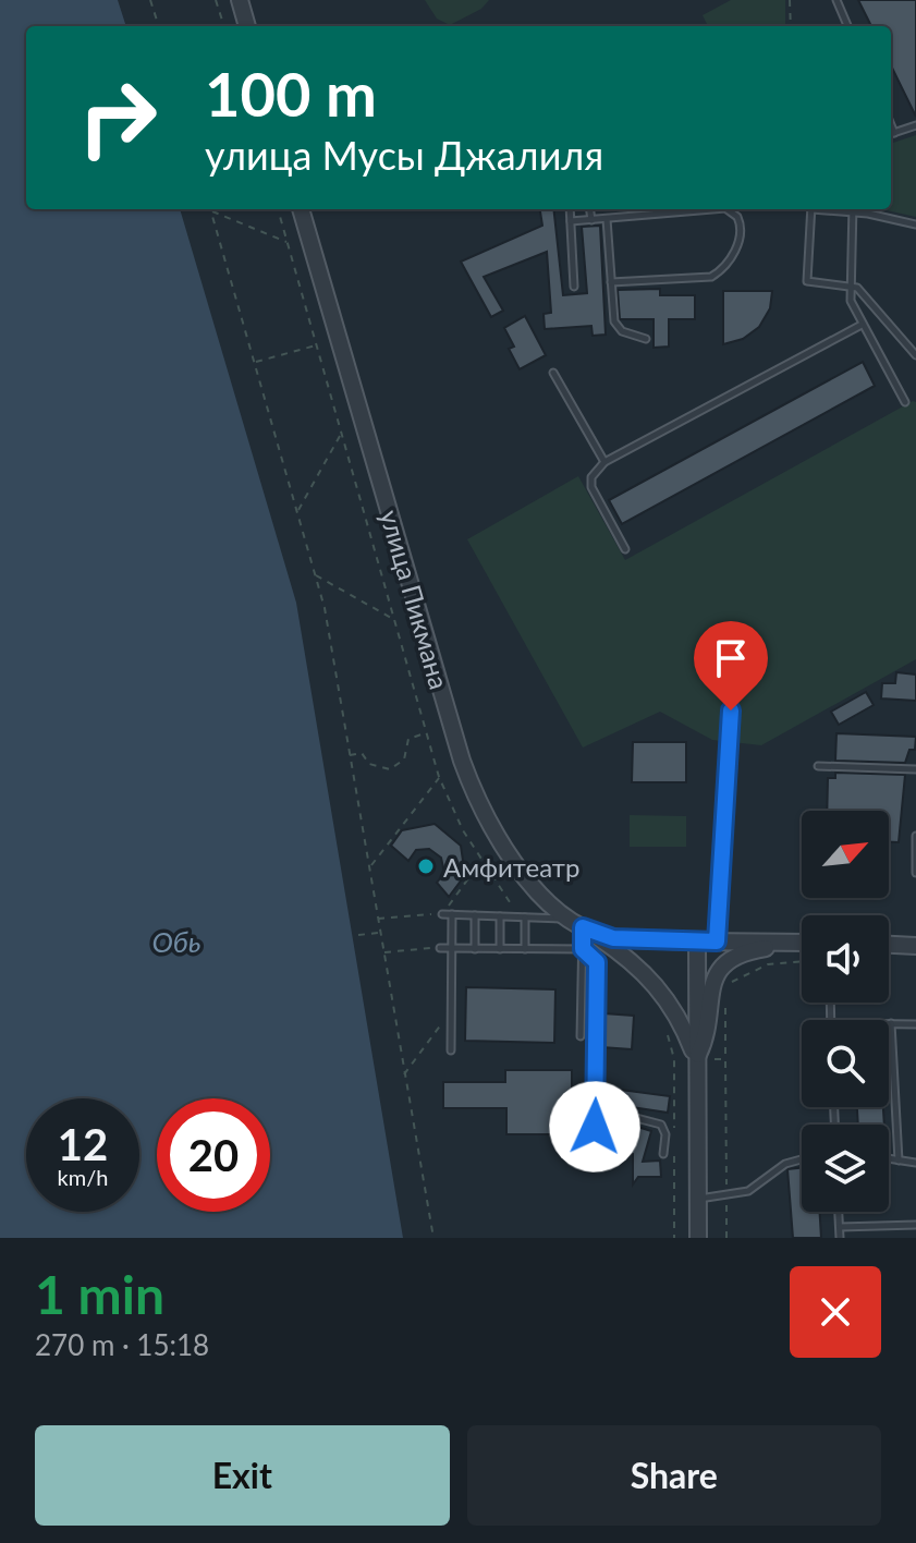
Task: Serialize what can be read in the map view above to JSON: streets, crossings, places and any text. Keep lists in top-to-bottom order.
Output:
{
  "streets": {
    "street": ["улица Пикмана"]
  },
  "water": ["Обь"],
  "places": ["Амфитеатр"],
  "north": "top right",
  "page": {
    "turn": ["100 m", "улица Мусы Джалиля"],
    "speed": "12 km/h",
    "limit": "20",
    "heading": ["1 min", "270 m · 15:18"],
    "buttons": ["Exit", "Share"]
  }
}
